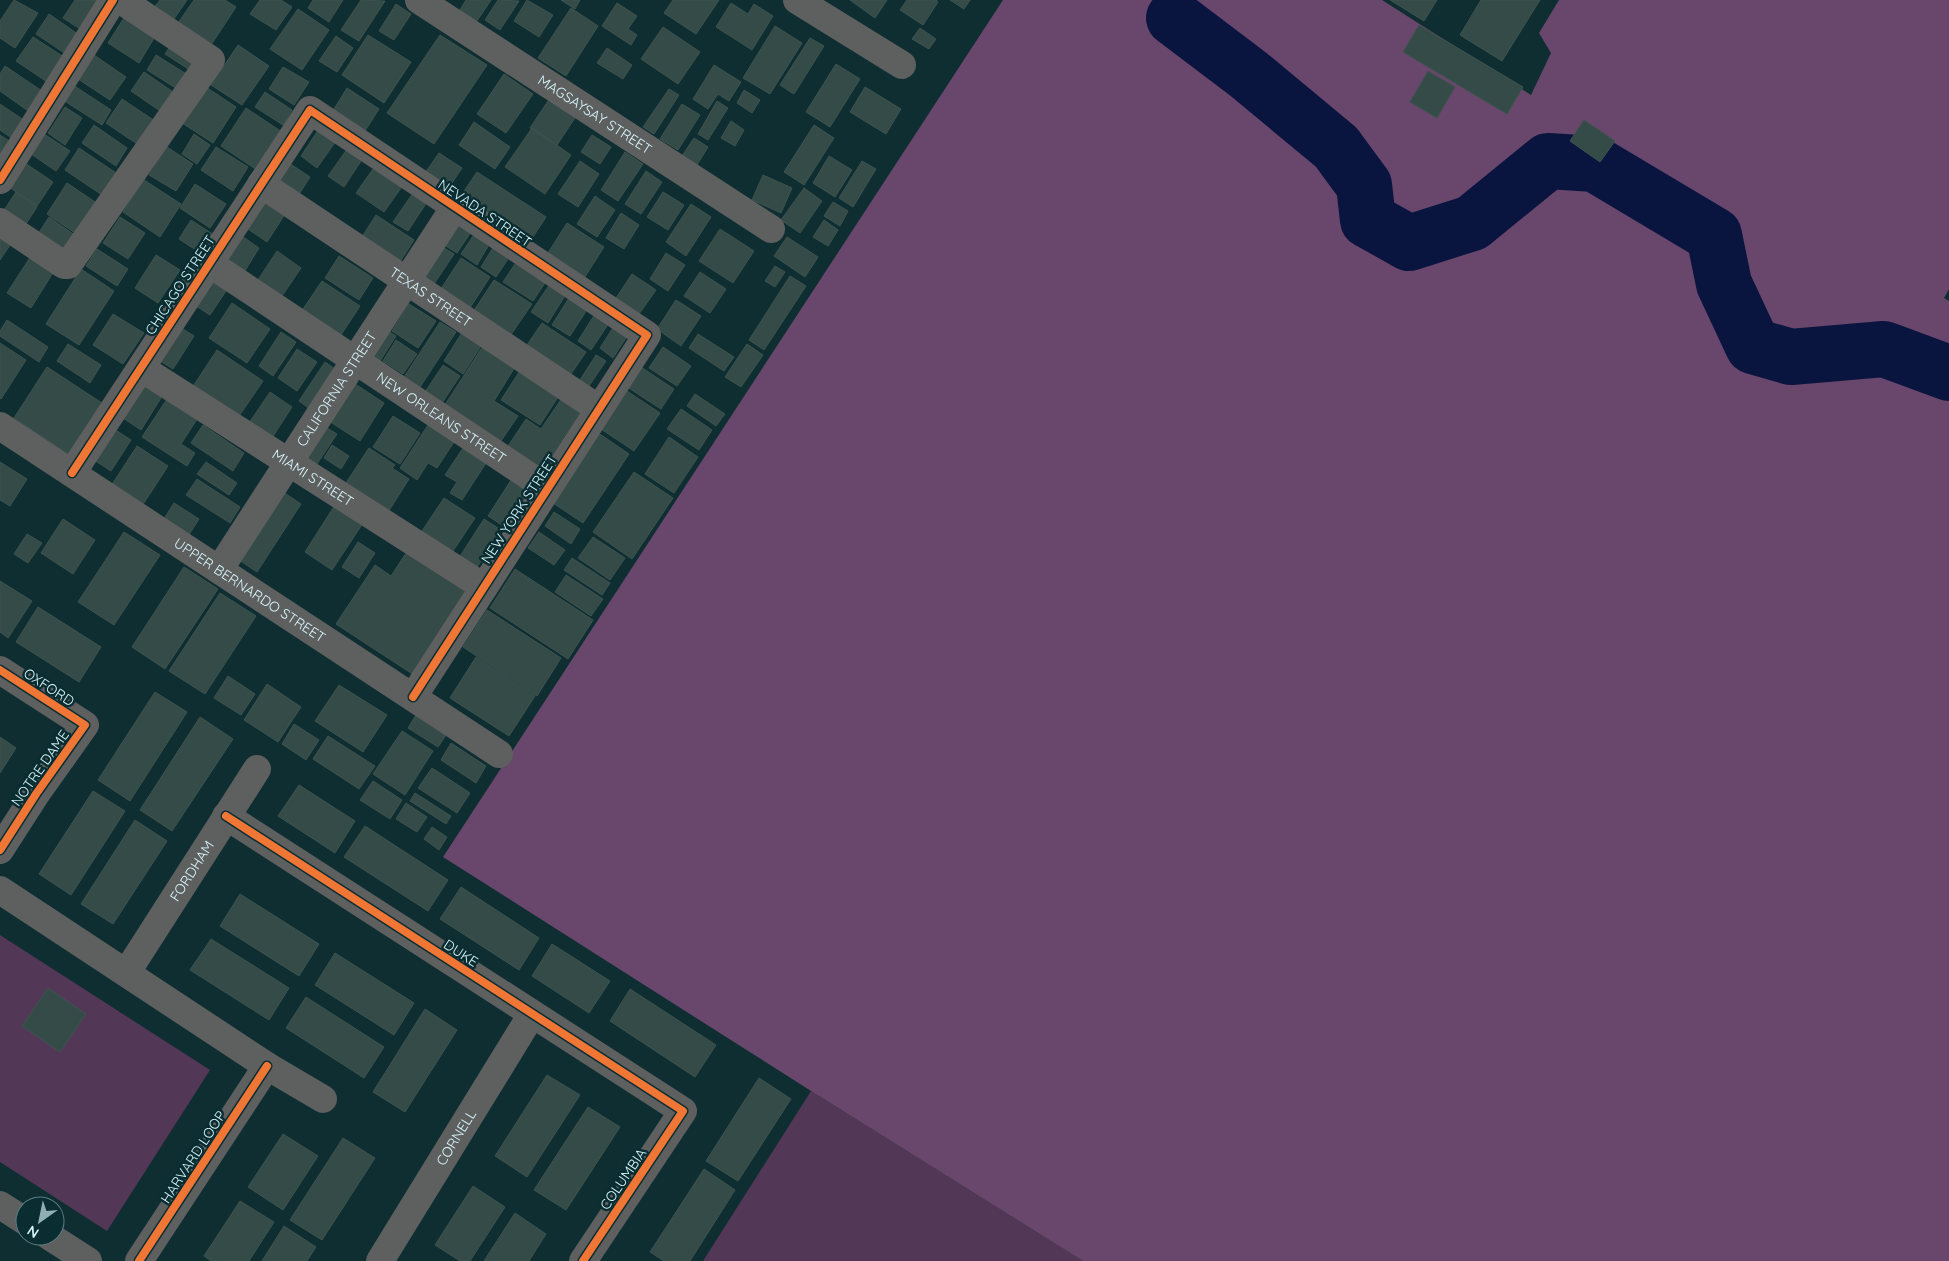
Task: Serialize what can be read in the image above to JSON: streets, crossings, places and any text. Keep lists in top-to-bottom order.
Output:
{
  "streets": {
    "street": [
      "MAGSAYSAY STREET",
      "NEVADA STREET",
      "CHICAGO STREET",
      "TEXAS STREET",
      "CALIFORNIA STREET",
      "NEW ORLEANS STREET",
      "MIAMI STREET",
      "NEW YORK STREET",
      "UPPER BERNARDO STREET",
      "OXFORD",
      "NOTRE DAME",
      "FORDHAM",
      "DUKE",
      "CORNELL",
      "HARVARD LOOP",
      "COLUMBIA"
    ]
  },
  "crossings": [
    ["NEVADA STREET", "CHICAGO STREET"],
    ["NEVADA STREET", "CALIFORNIA STREET"],
    ["NEVADA STREET", "NEW YORK STREET"],
    ["CHICAGO STREET", "TEXAS STREET"],
    ["CHICAGO STREET", "NEW ORLEANS STREET"],
    ["CHICAGO STREET", "MIAMI STREET"],
    ["CHICAGO STREET", "UPPER BERNARDO STREET"],
    ["TEXAS STREET", "CALIFORNIA STREET"],
    ["TEXAS STREET", "NEW YORK STREET"],
    ["CALIFORNIA STREET", "NEW ORLEANS STREET"],
    ["CALIFORNIA STREET", "MIAMI STREET"],
    ["CALIFORNIA STREET", "UPPER BERNARDO STREET"],
    ["NEW ORLEANS STREET", "NEW YORK STREET"],
    ["MIAMI STREET", "NEW YORK STREET"],
    ["NEW YORK STREET", "UPPER BERNARDO STREET"],
    ["OXFORD", "NOTRE DAME"],
    ["FORDHAM", "DUKE"],
    ["DUKE", "CORNELL"],
    ["DUKE", "COLUMBIA"]
  ],
  "north": "bottom left"
}
